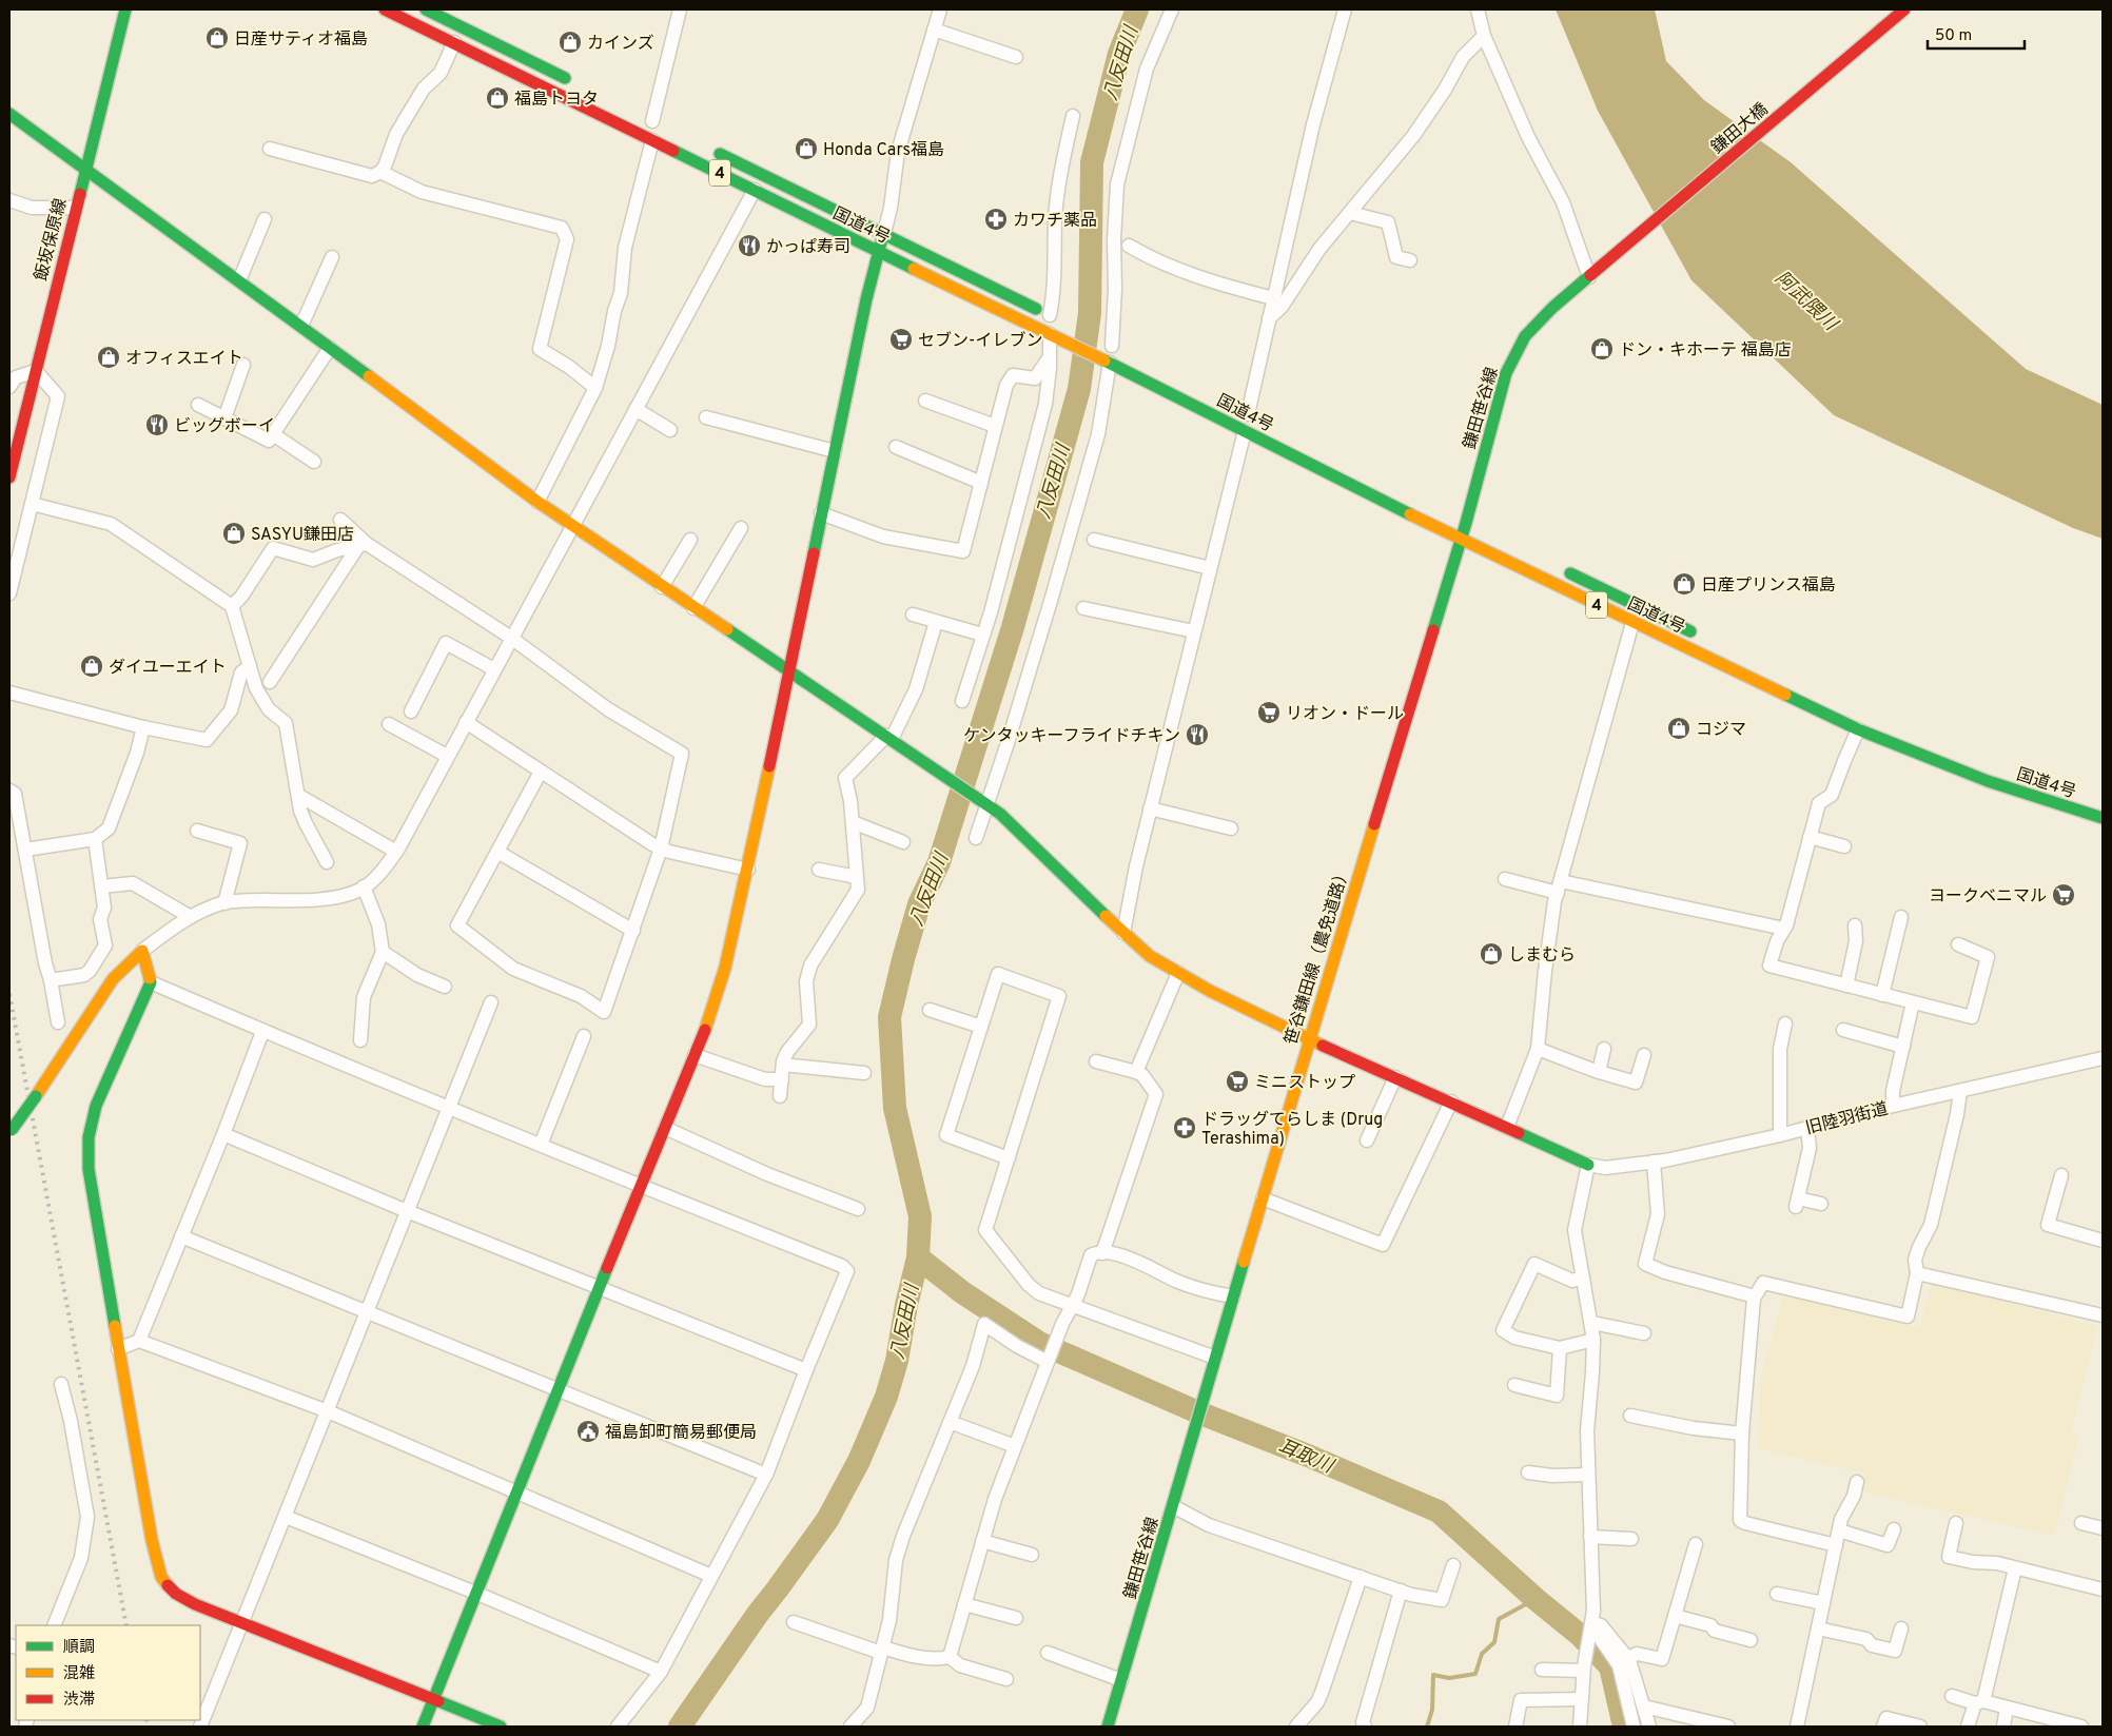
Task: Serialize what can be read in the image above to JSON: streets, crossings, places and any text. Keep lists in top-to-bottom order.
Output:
{
  "streets": {
    "main road": [
      "鎌田大橋",
      "4",
      "国道4号",
      "飯坂保原線",
      "鎌田笹谷線",
      "笹谷鎌田線（農免道路）"
    ],
    "street": ["旧陸羽街道"]
  },
  "crossings": [
    ["鎌田大橋", "鎌田笹谷線"],
    ["国道4号", "笹谷鎌田線（農免道路）"],
    ["鎌田笹谷線", "笹谷鎌田線（農免道路）"]
  ],
  "water": ["八反田川", "阿武隈川", "耳取川"],
  "places": {
    "shop": [
      "日産サティオ福島",
      "カインズ",
      "福島トヨタ",
      "Honda Cars福島",
      "ドン・キホーテ 福島店",
      "オフィスエイト",
      "SASYU鎌田店",
      "日産プリンス福島",
      "ダイユーエイト",
      "コジマ",
      "しまむら"
    ],
    "pharmacy": ["カワチ薬品", "ドラッグてらしま (Drug Terashima)"],
    "restaurant": ["かっぱ寿司", "ビッグボーイ", "ケンタッキーフライドチキン"],
    "supermarket": [
      "セブン-イレブン",
      "リオン・ドール",
      "ヨークベニマル",
      "ミニストップ"
    ],
    "public building": ["福島卸町簡易郵便局"]
  },
  "legend": ["順調", "混雑", "渋滞"],
  "scale_bar": "50 m"
}
